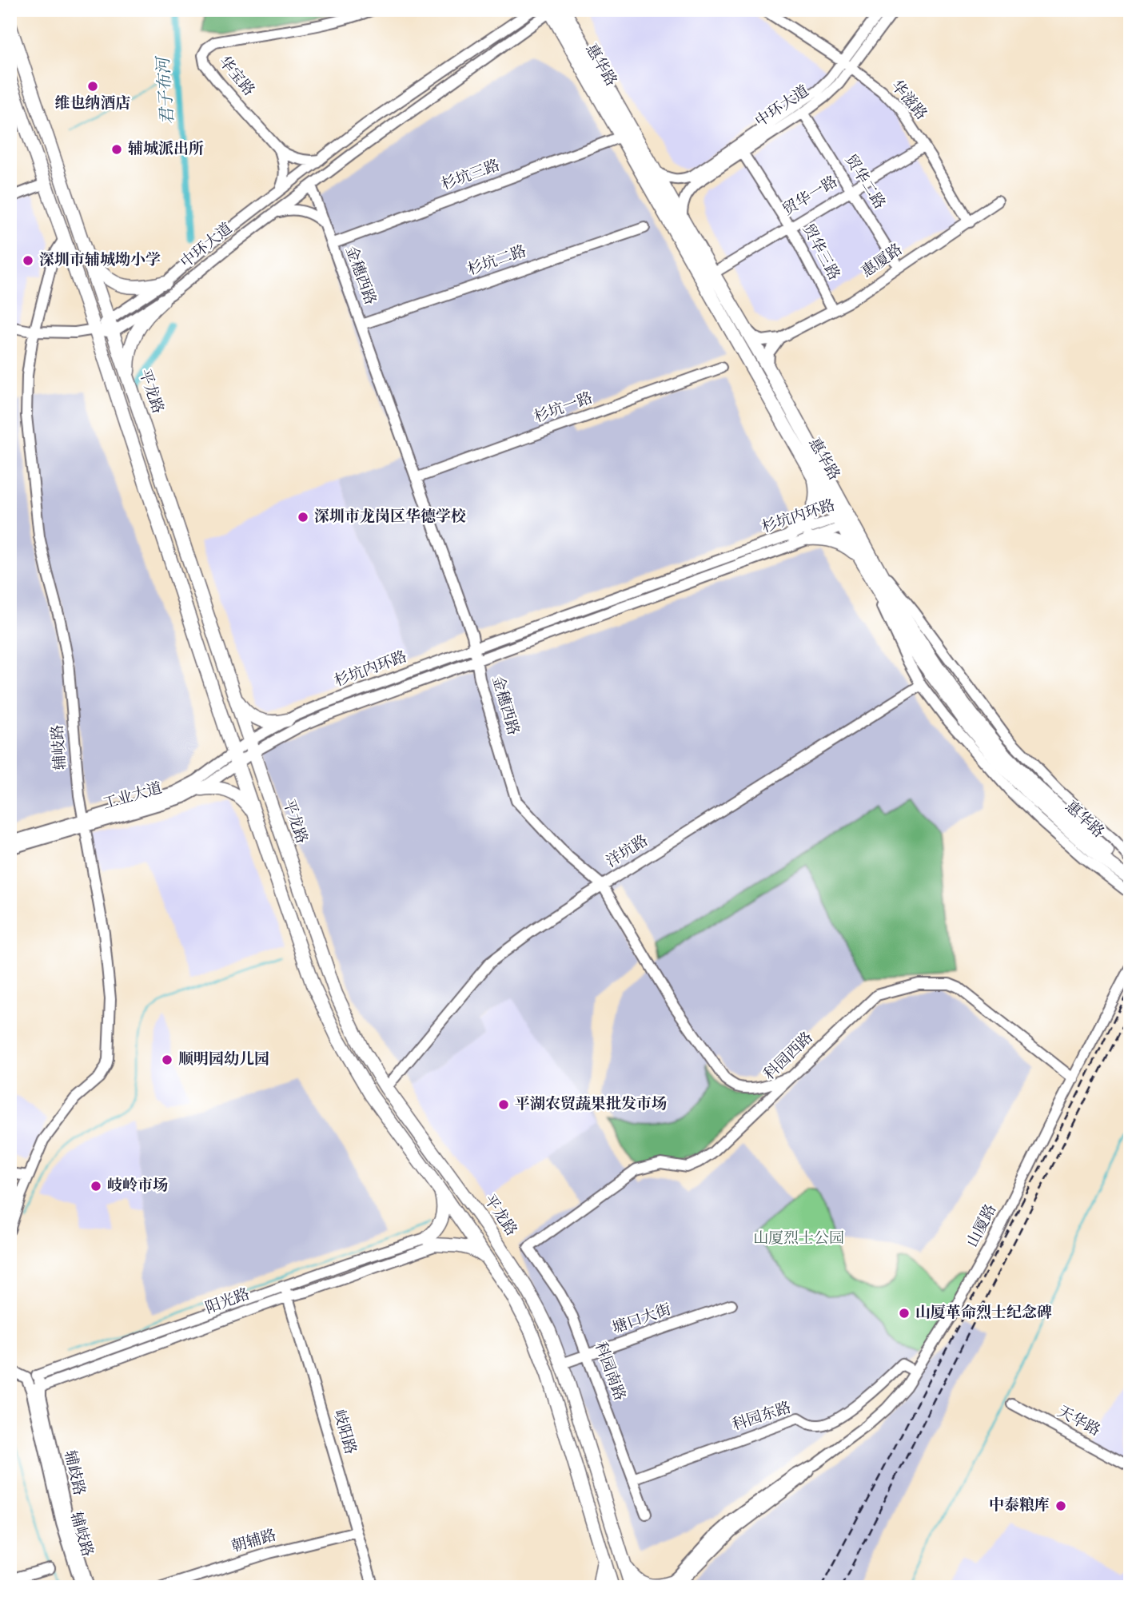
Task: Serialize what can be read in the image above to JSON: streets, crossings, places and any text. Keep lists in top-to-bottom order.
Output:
{
  "streets": {
    "main road": ["惠华路", "平龙路"],
    "street": [
      "华宝路",
      "华滋路",
      "中环大道",
      "杉坑三路",
      "贸华二路",
      "贸华一路",
      "贸华三路",
      "杉坑二路",
      "惠厦路",
      "金穗西路",
      "杉坑一路",
      "杉坑内环路",
      "辅岐路",
      "工业大道",
      "洋坑路",
      "科园西路",
      "山厦路",
      "阳光路",
      "塘口大街",
      "科园南路",
      "科园东路",
      "天华路",
      "岐阳路",
      "辅歧路",
      "朝辅路"
    ]
  },
  "crossings": [
    ["惠华路", "中环大道"],
    ["惠华路", "杉坑三路"],
    ["惠华路", "贸华一路"],
    ["惠华路", "杉坑内环路"],
    ["华滋路", "中环大道"],
    ["华滋路", "贸华一路"],
    ["华滋路", "惠厦路"],
    ["中环大道", "贸华二路"],
    ["中环大道", "贸华三路"],
    ["中环大道", "金穗西路"],
    ["中环大道", "平龙路"],
    ["杉坑三路", "金穗西路"],
    ["贸华二路", "贸华一路"],
    ["贸华二路", "惠厦路"],
    ["贸华一路", "贸华三路"],
    ["贸华三路", "惠厦路"],
    ["杉坑二路", "金穗西路"],
    ["金穗西路", "杉坑一路"],
    ["金穗西路", "杉坑内环路"],
    ["金穗西路", "洋坑路"],
    ["金穗西路", "科园西路"],
    ["平龙路", "杉坑内环路"],
    ["平龙路", "工业大道"],
    ["平龙路", "洋坑路"],
    ["平龙路", "塘口大街"],
    ["杉坑内环路", "工业大道"],
    ["辅岐路", "工业大道"],
    ["辅岐路", "阳光路"],
    ["辅岐路", "辅歧路"],
    ["科园西路", "山厦路"],
    ["科园西路", "科园南路"],
    ["山厦路", "科园东路"],
    ["阳光路", "岐阳路"],
    ["阳光路", "辅歧路"],
    ["塘口大街", "科园南路"],
    ["科园南路", "科园东路"],
    ["岐阳路", "朝辅路"]
  ],
  "water": ["君子布河"],
  "parks": ["山厦烈士公园"],
  "places": [
    "维也纳酒店",
    "辅城派出所",
    "深圳市辅城坳小学",
    "深圳市龙岗区华德学校",
    "顺明园幼儿园",
    "平湖农贸蔬果批发市场",
    "岐岭市场",
    "山厦革命烈士纪念碑",
    "中泰粮库"
  ]
}
